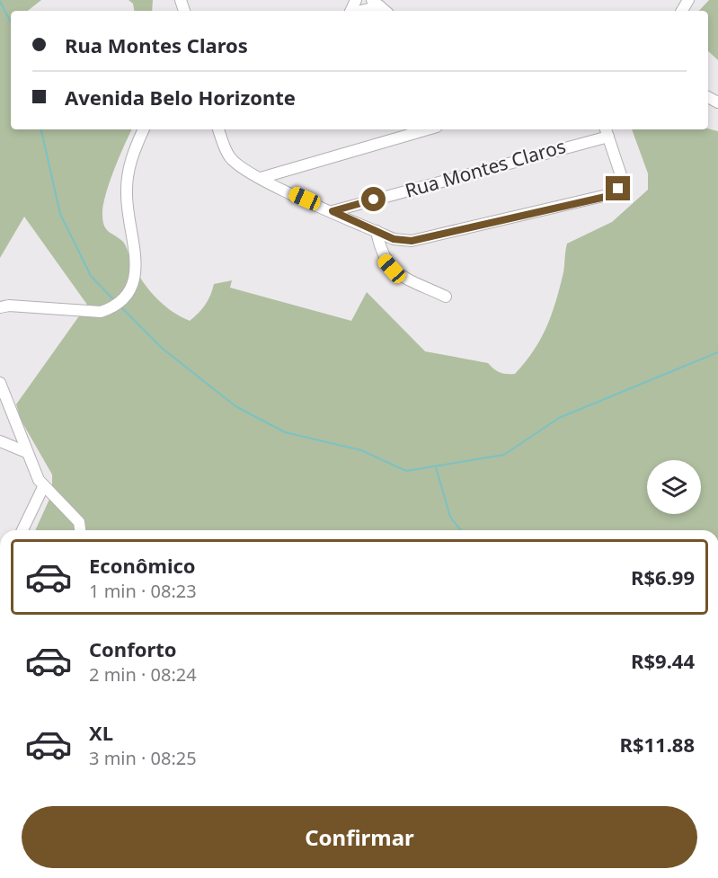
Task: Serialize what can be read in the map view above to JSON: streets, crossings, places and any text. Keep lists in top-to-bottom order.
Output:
{
  "streets": {
    "street": ["Rua Montes Claros"]
  },
  "page": {
    "banner": ["Rua Montes Claros", "Avenida Belo Horizonte"],
    "list": [
      {
        "name": "Econômico",
        "note": "1 min · 08:23",
        "value": "R$6.99"
      },
      {
        "name": "Conforto",
        "note": "2 min · 08:24",
        "value": "R$9.44"
      },
      {
        "name": "XL",
        "note": "3 min · 08:25",
        "value": "R$11.88"
      }
    ],
    "buttons": "Confirmar"
  }
}
